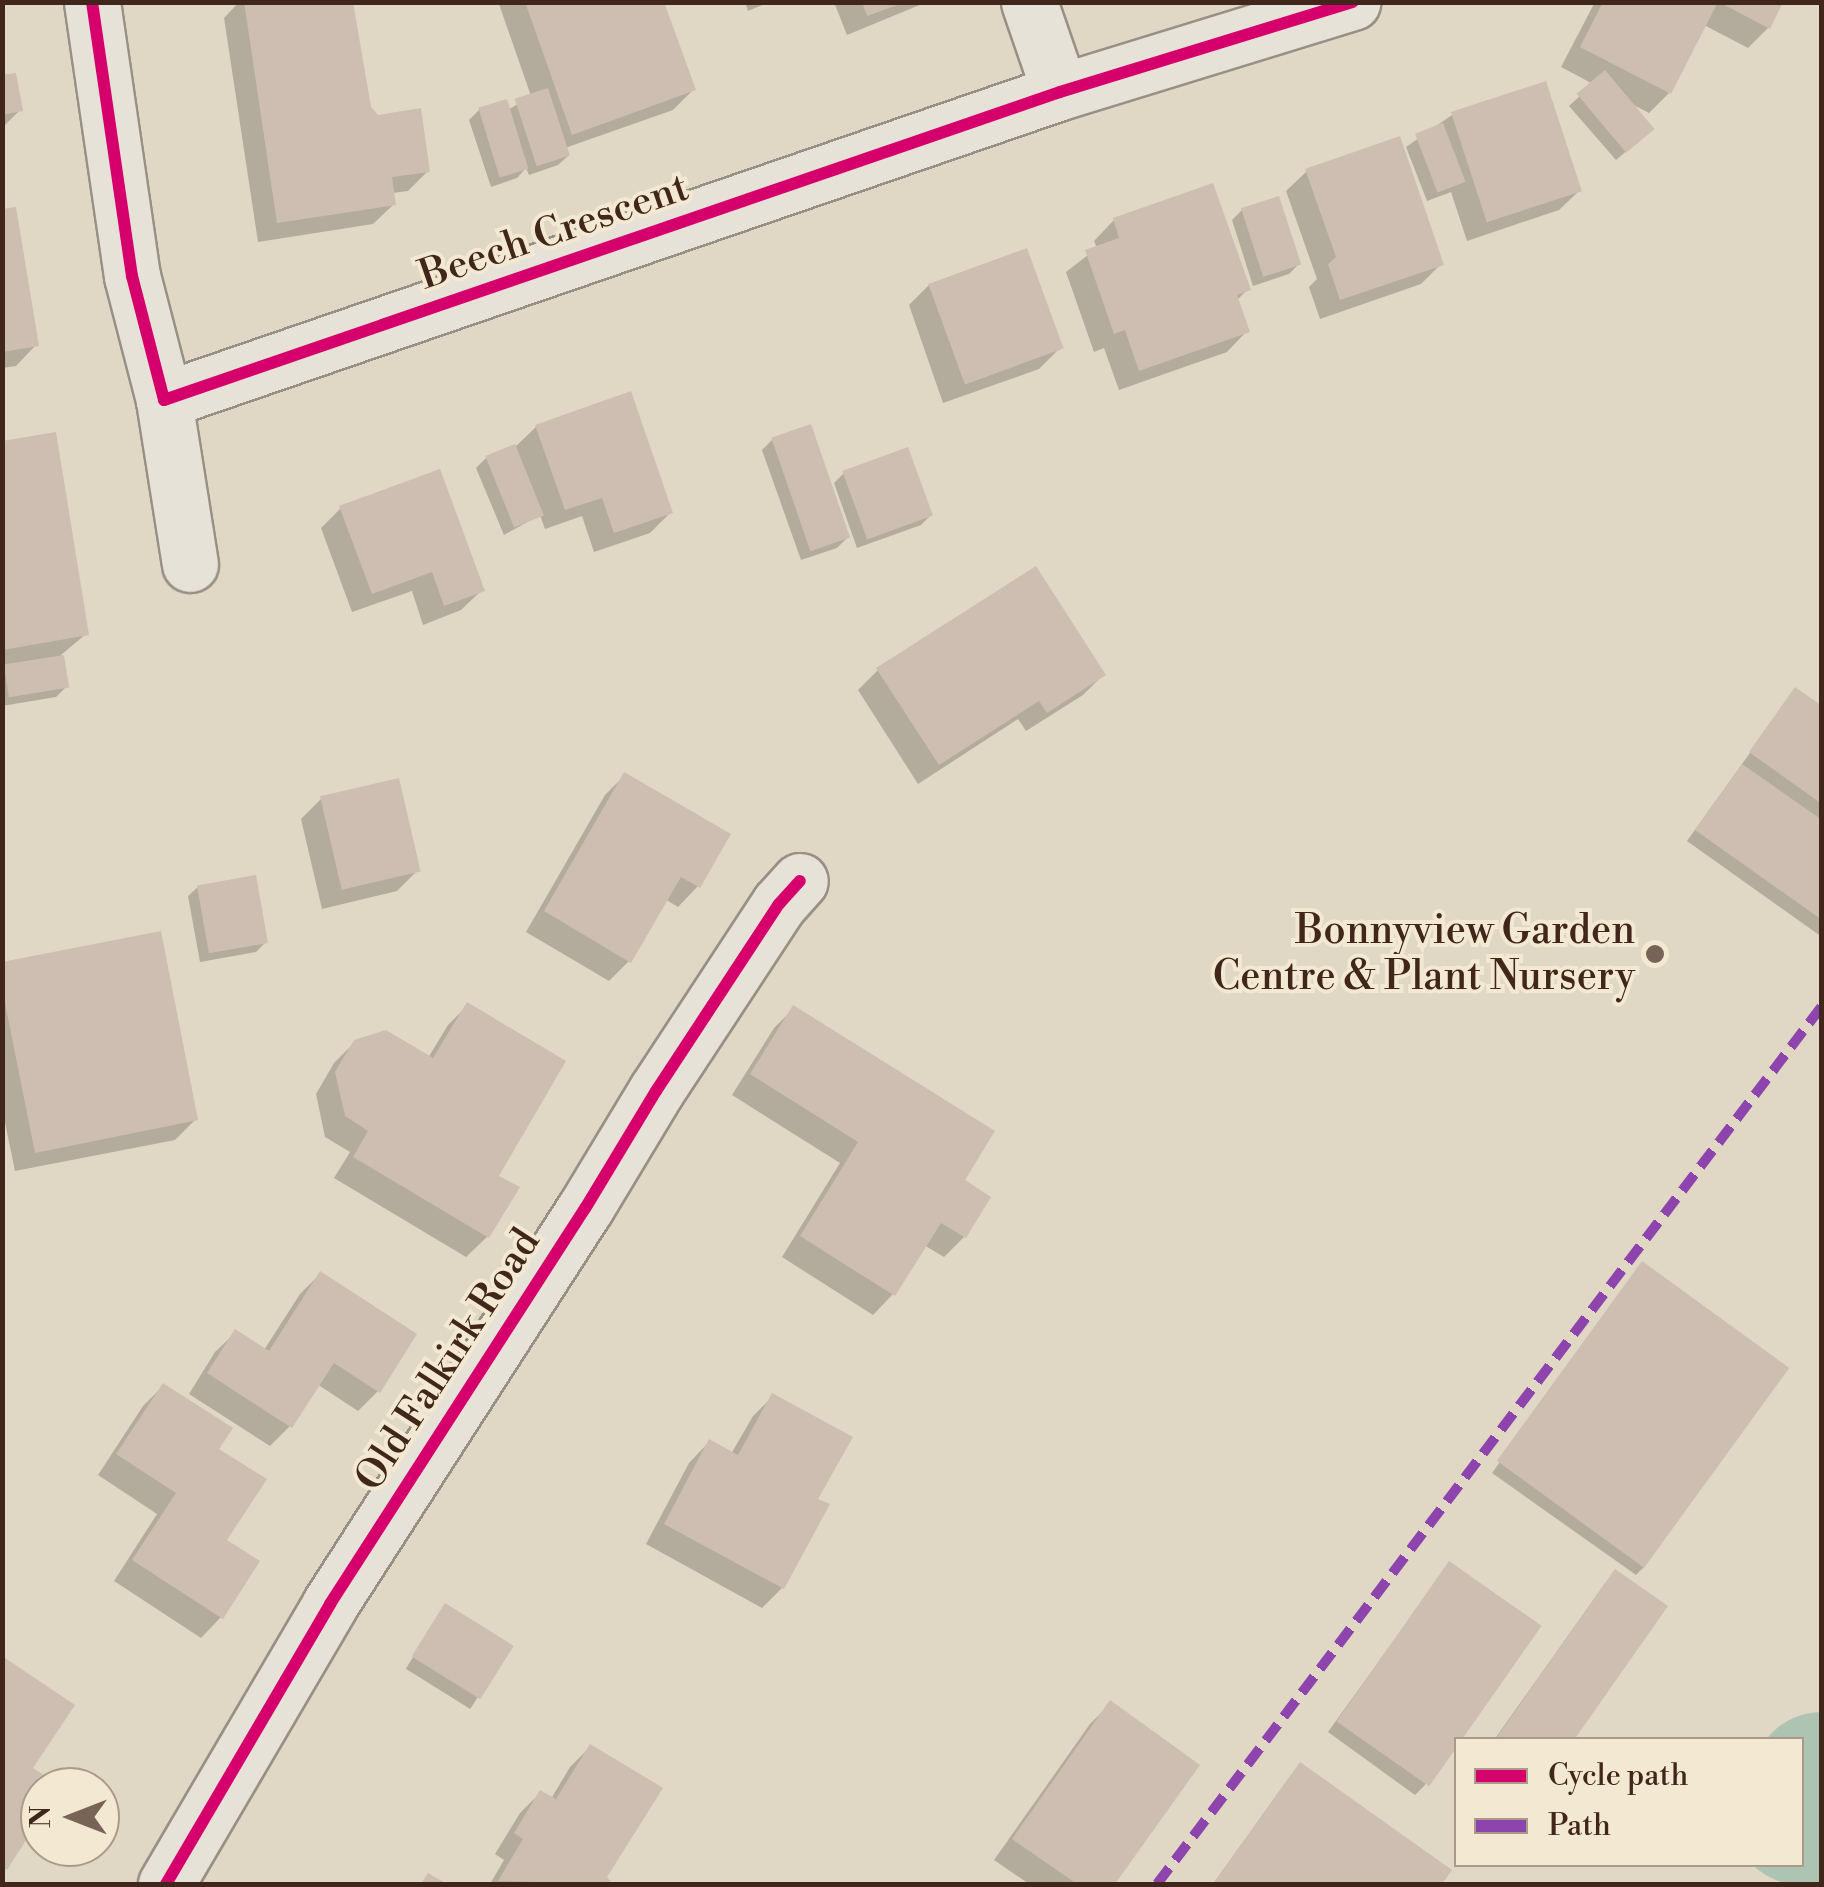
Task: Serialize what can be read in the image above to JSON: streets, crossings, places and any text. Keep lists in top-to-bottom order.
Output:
{
  "streets": {
    "street": ["Beech Crescent", "Old Falkirk Road"]
  },
  "places": ["Bonnyview Garden Centre & Plant Nursery"],
  "legend": ["Cycle path", "Path"],
  "north": "left"
}
